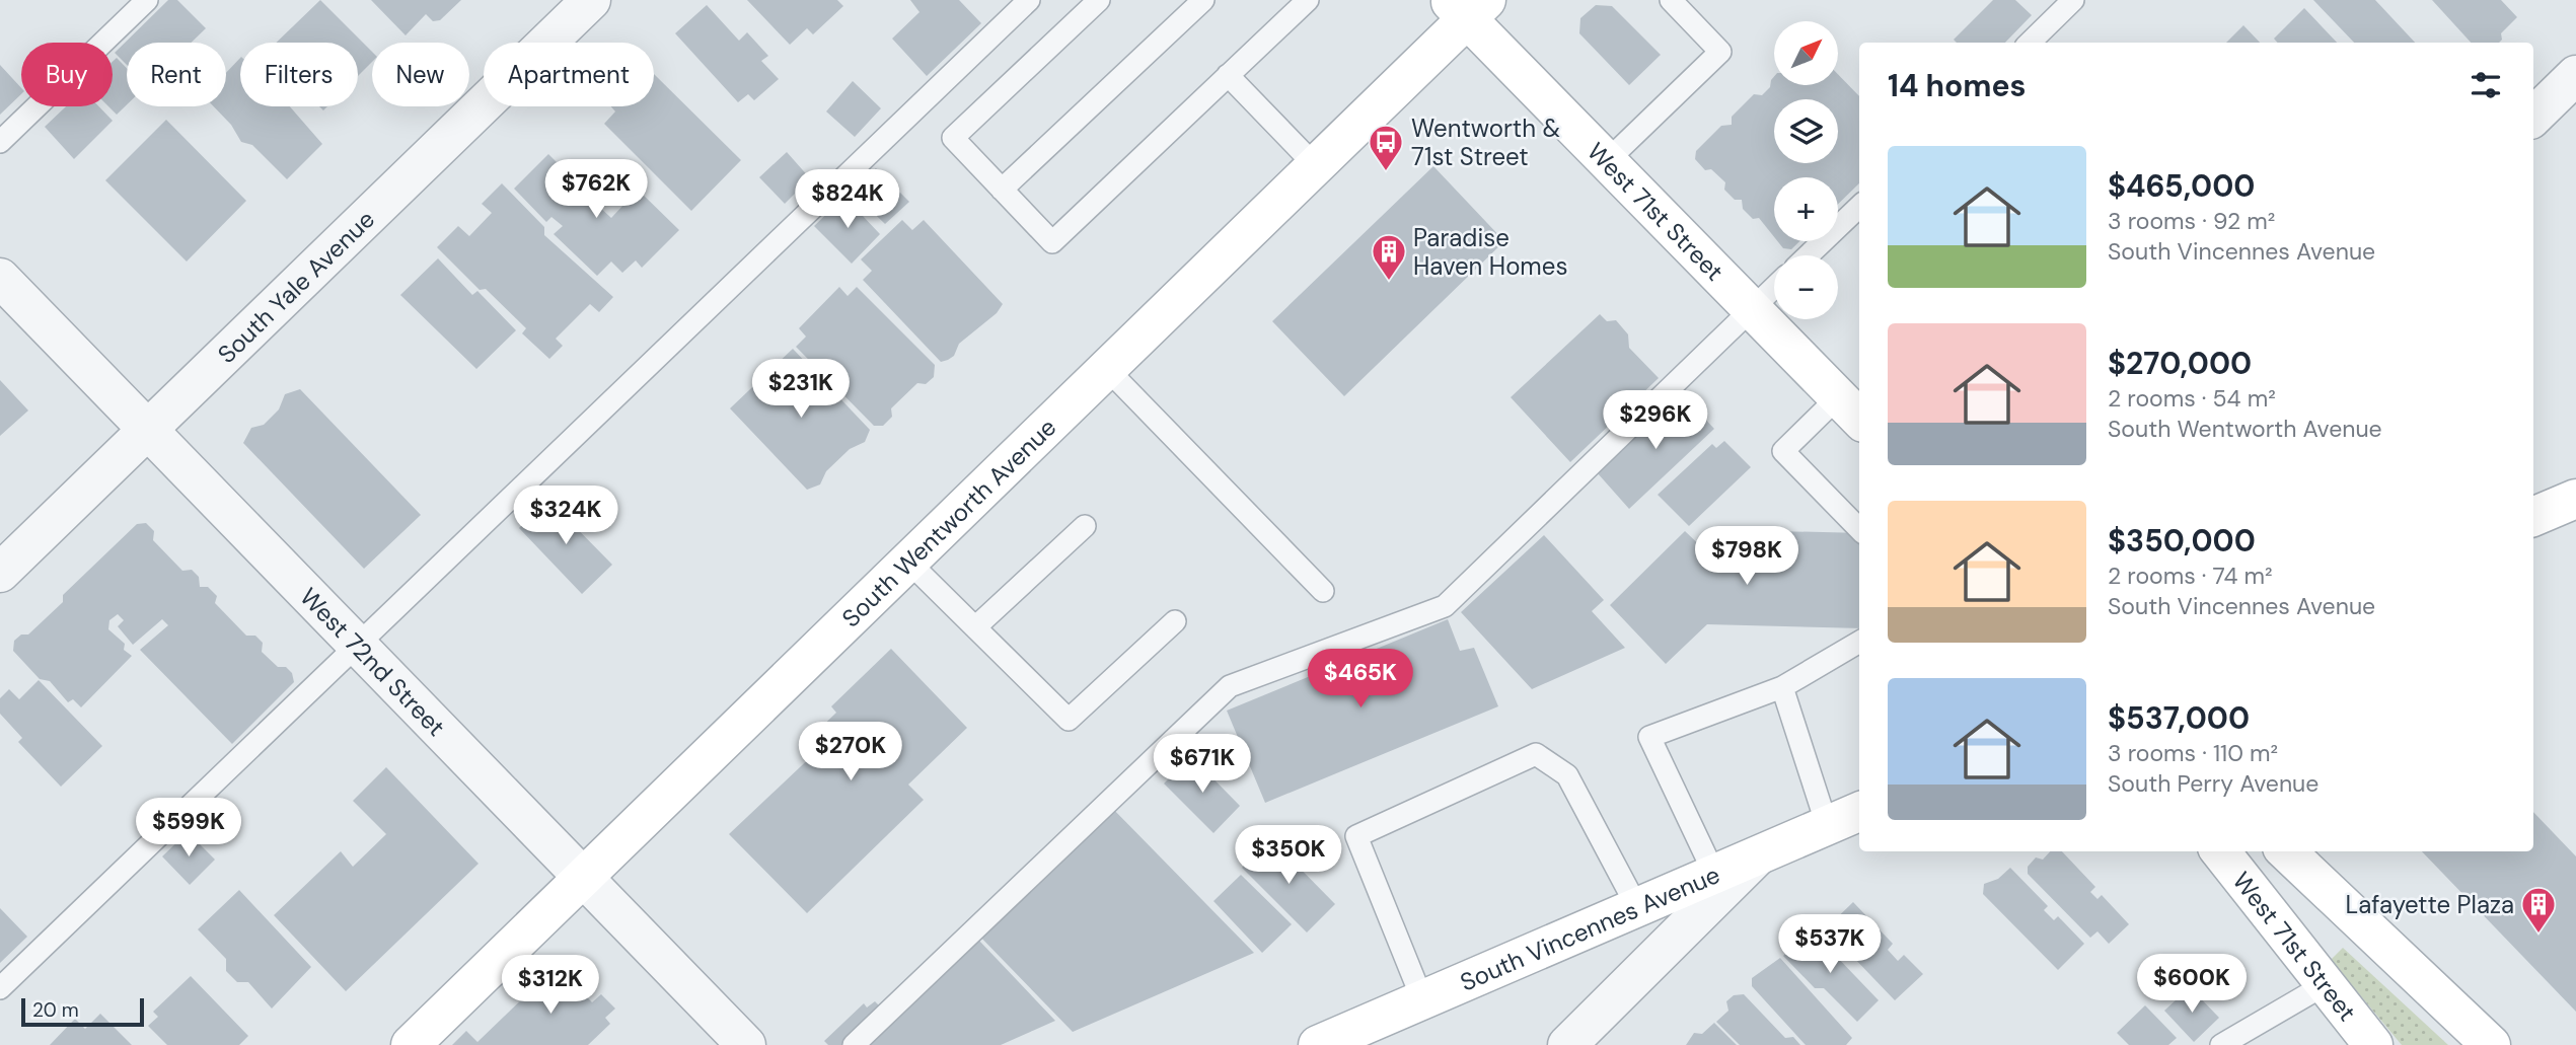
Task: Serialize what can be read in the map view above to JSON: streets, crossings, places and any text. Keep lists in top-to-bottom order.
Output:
{
  "streets": {
    "main road": ["West 71st Street", "South Wentworth Avenue", "South Vincennes Avenue"],
    "street": ["South Yale Avenue", "West 72nd Street"]
  },
  "crossings": [
    ["West 71st Street", "South Wentworth Avenue"],
    ["South Yale Avenue", "West 72nd Street"],
    ["South Wentworth Avenue", "West 72nd Street"]
  ],
  "places": {
    "bus stop": ["Wentworth & 71st Street"],
    "building": ["Paradise Haven Homes", "Lafayette Plaza"]
  },
  "scale_bar": "20 m",
  "north": "top right",
  "page": {
    "map_buttons": ["+", "−"],
    "chip": [
      "Buy",
      "Rent",
      "Filters",
      "New",
      "Apartment"
    ],
    "heading": "14 homes",
    "list": [
      {
        "name": "$465,000",
        "note": "3 rooms · 92 m² · South Vincennes Avenue"
      },
      {
        "name": "$270,000",
        "note": "2 rooms · 54 m² · South Wentworth Avenue"
      },
      {
        "name": "$350,000",
        "note": "2 rooms · 74 m² · South Vincennes Avenue"
      },
      {
        "name": "$537,000",
        "note": "3 rooms · 110 m² · South Perry Avenue"
      }
    ],
    "price": [
      "$762K",
      "$824K",
      "$231K",
      "$296K",
      "$324K",
      "$798K",
      "$465K",
      "$270K",
      "$671K",
      "$599K",
      "$350K",
      "$537K",
      "$600K",
      "$312K"
    ],
    "scale": "20 m"
  }
}
